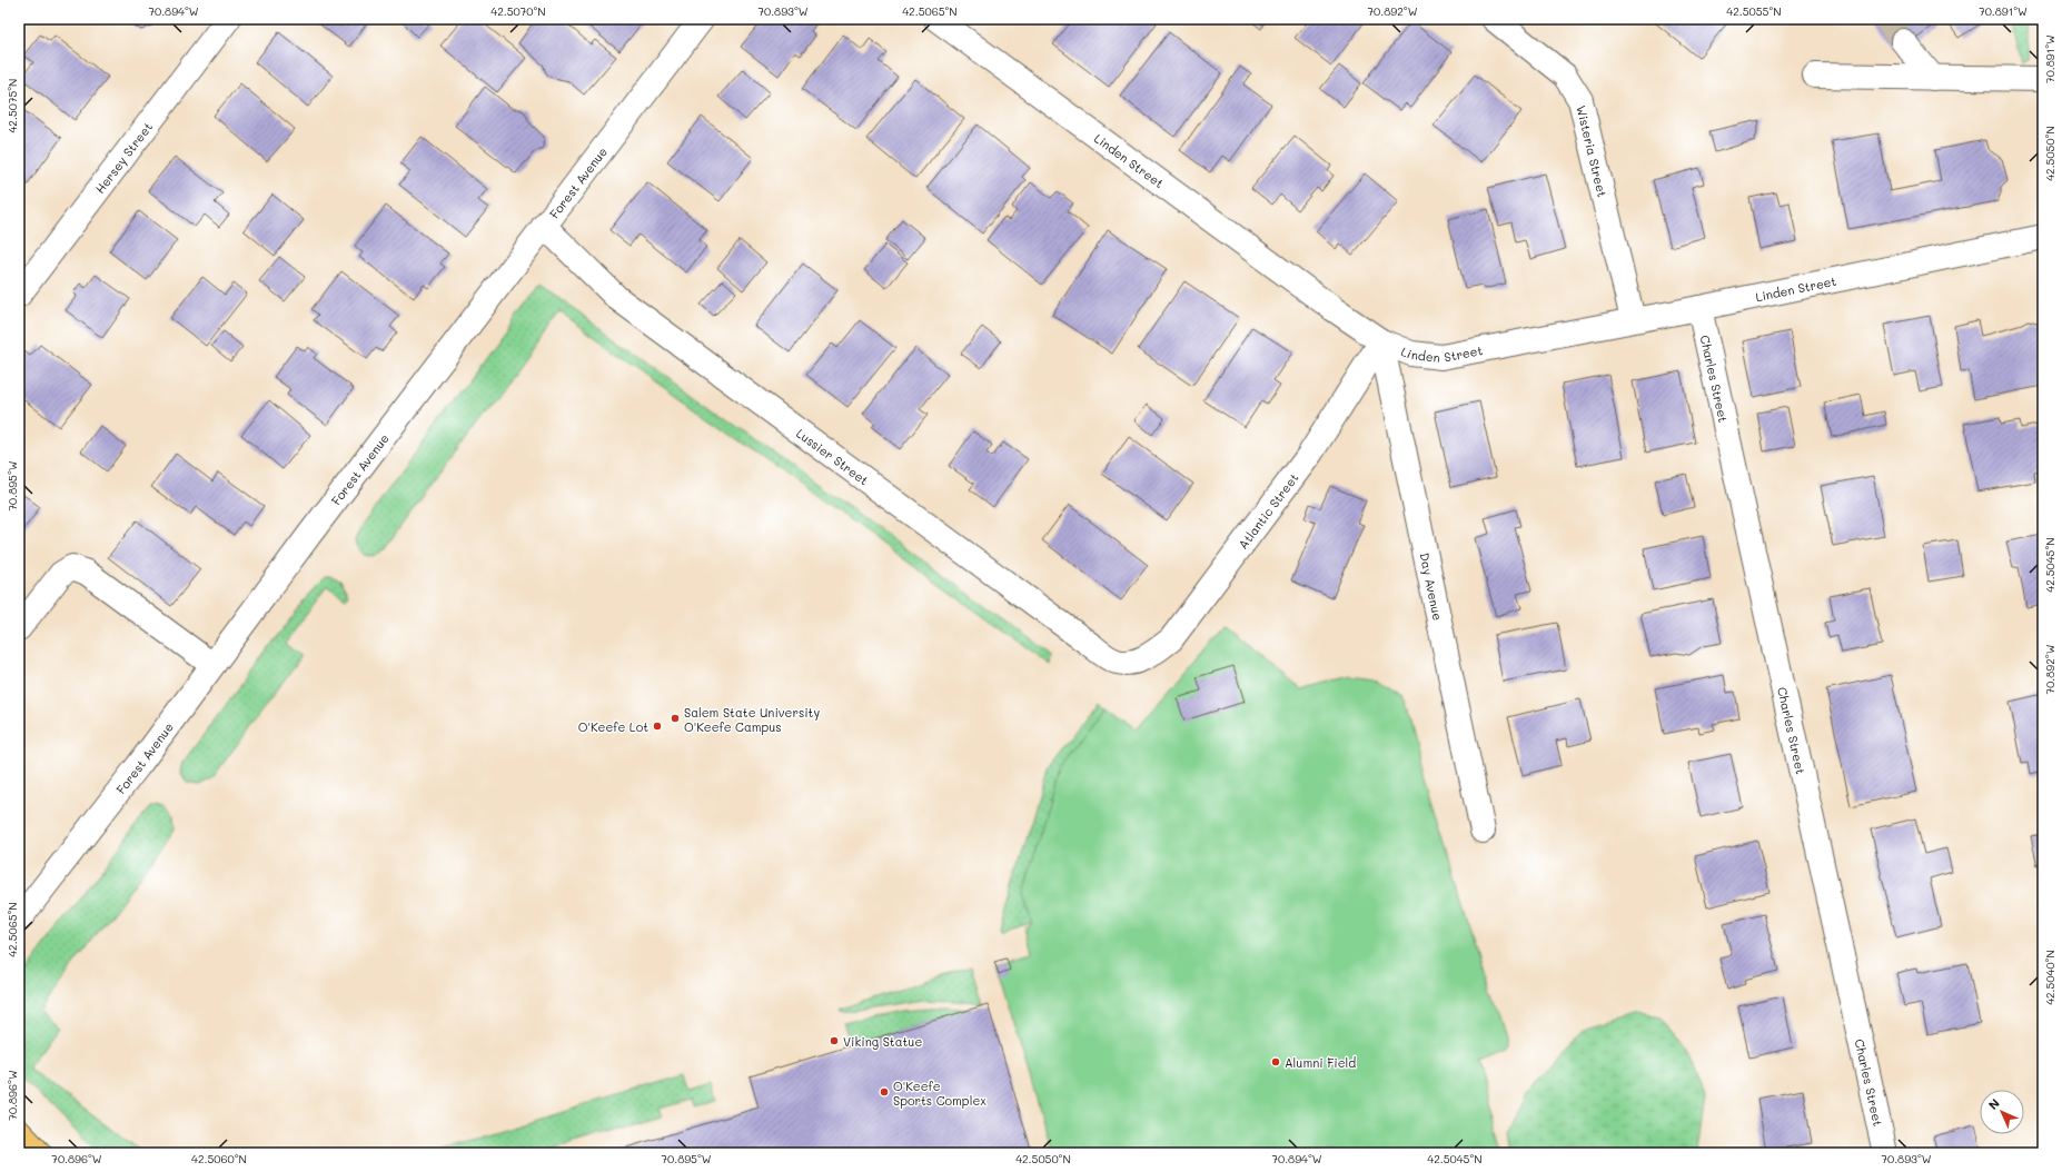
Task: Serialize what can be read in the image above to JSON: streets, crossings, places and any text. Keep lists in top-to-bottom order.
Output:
{
  "streets": {
    "street": [
      "Wisteria Street",
      "Hersey Street",
      "Linden Street",
      "Forest Avenue",
      "Charles Street",
      "Lussier Street",
      "Atlantic Street",
      "Day Avenue"
    ]
  },
  "crossings": [
    ["Wisteria Street", "Linden Street"],
    ["Linden Street", "Charles Street"],
    ["Linden Street", "Atlantic Street"],
    ["Linden Street", "Day Avenue"],
    ["Forest Avenue", "Lussier Street"],
    ["Lussier Street", "Atlantic Street"],
    ["Atlantic Street", "Day Avenue"]
  ],
  "places": [
    "Salem State University O'Keefe Campus",
    "O'Keefe Lot",
    "Viking Statue",
    "Alumni Field",
    "O'Keefe Sports Complex"
  ],
  "north": "top left",
  "coordinates": [
    "70.894°W",
    "42.5070°N",
    "70.893°W",
    "42.5065°N",
    "70.892°W",
    "42.5055°N",
    "70.891°W",
    "42.5075°N",
    "42.5050°N",
    "70.895°W",
    "42.5045°N",
    "42.5040°N",
    "70.896°W",
    "42.5060°N"
  ]
}
